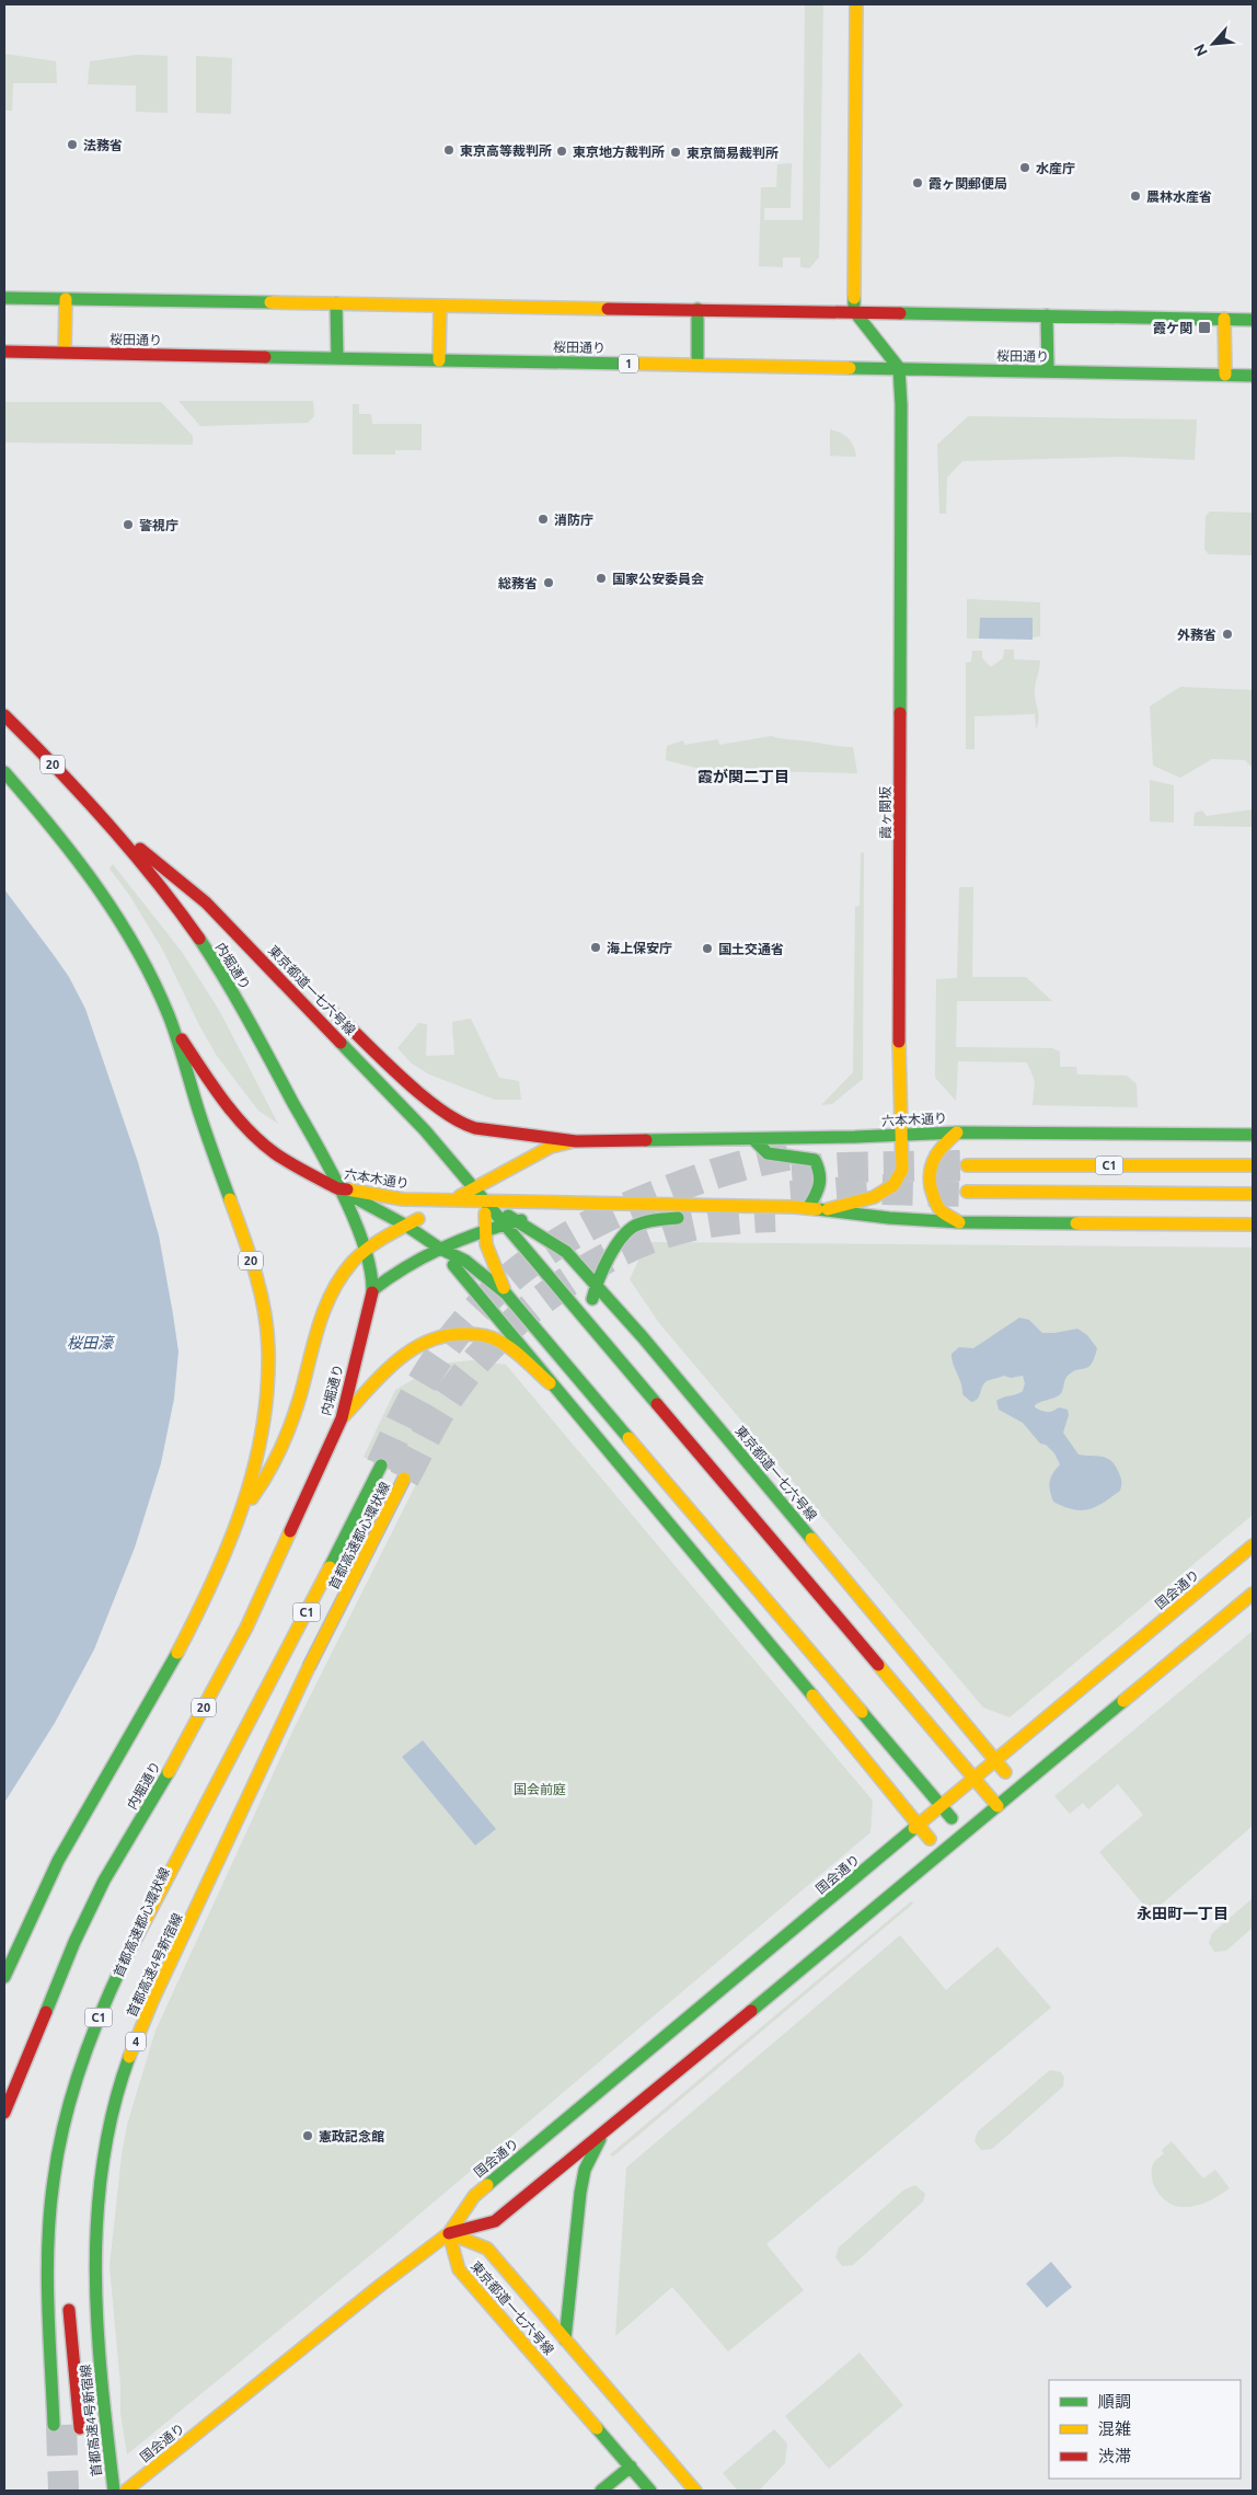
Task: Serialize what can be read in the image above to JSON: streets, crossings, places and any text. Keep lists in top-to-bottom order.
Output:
{
  "streets": {
    "main road": [
      "桜田通り",
      "1",
      "20",
      "霞ヶ関坂",
      "内堀通り",
      "東京都道一七六号線",
      "六本木通り",
      "C1",
      "首都高速都心環状線",
      "国会通り",
      "首都高速4号新宿線",
      "4"
    ]
  },
  "crossings": [
    ["桜田通り", "霞ヶ関坂"],
    ["20", "六本木通り"],
    ["霞ヶ関坂", "六本木通り"],
    ["内堀通り", "東京都道一七六号線"],
    ["内堀通り", "六本木通り"],
    ["東京都道一七六号線", "六本木通り"],
    ["東京都道一七六号線", "国会通り"],
    ["首都高速都心環状線", "首都高速4号新宿線"]
  ],
  "districts": ["霞が関二丁目", "永田町一丁目"],
  "water": ["桜田濠"],
  "parks": ["国会前庭"],
  "places": {
    "other": [
      "法務省",
      "東京高等裁判所",
      "東京地方裁判所",
      "東京簡易裁判所",
      "水産庁",
      "霞ヶ関郵便局",
      "農林水産省",
      "消防庁",
      "警視庁",
      "国家公安委員会",
      "総務省",
      "外務省",
      "海上保安庁",
      "国土交通省",
      "憲政記念館"
    ],
    "transit": ["霞ケ関"]
  },
  "legend": ["順調", "混雑", "渋滞"],
  "north": "bottom left"
}
